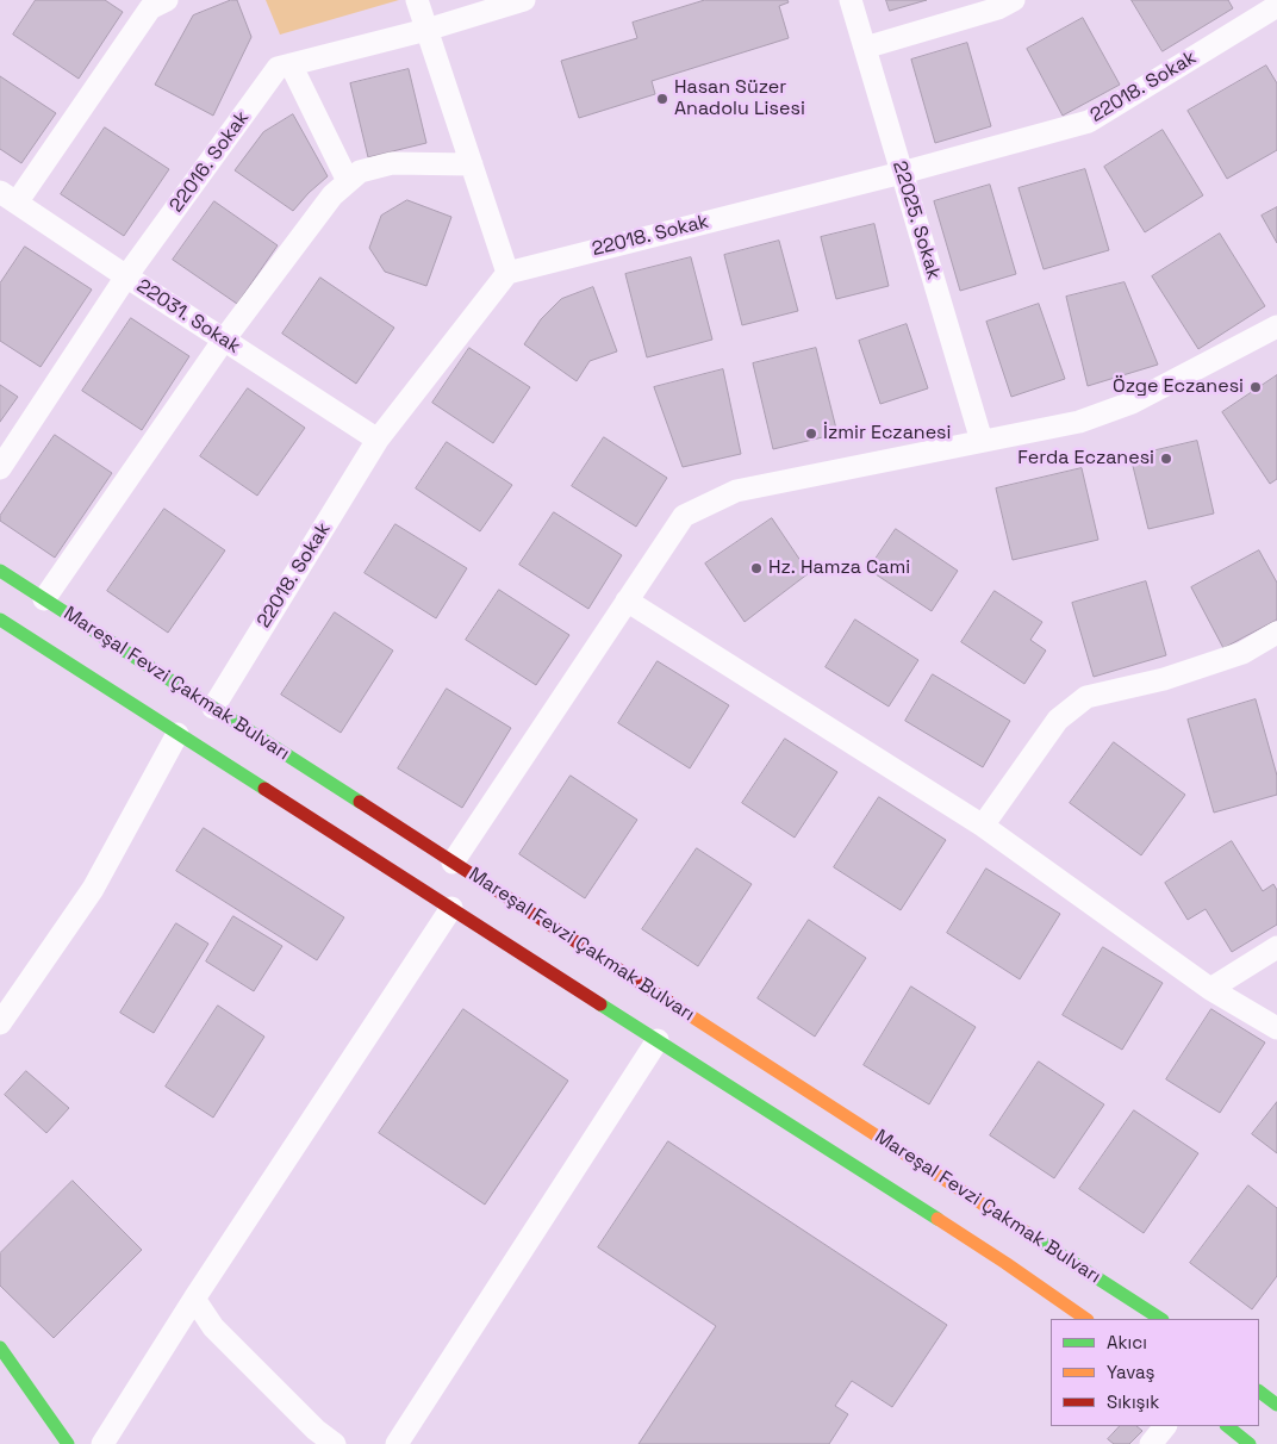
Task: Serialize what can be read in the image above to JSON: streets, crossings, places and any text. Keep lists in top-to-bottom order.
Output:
{
  "streets": {
    "main road": ["Mareşal Fevzi Çakmak Bulvarı"],
    "street": [
      "22018. Sokak",
      "22016. Sokak",
      "22025. Sokak",
      "22031. Sokak"
    ]
  },
  "crossings": [
    ["22018. Sokak", "22025. Sokak"],
    ["22018. Sokak", "22031. Sokak"],
    ["22018. Sokak", "Mareşal Fevzi Çakmak Bulvarı"],
    ["22016. Sokak", "22031. Sokak"]
  ],
  "places": [
    "Hasan Süzer Anadolu Lisesi",
    "Özge Eczanesi",
    "İzmir Eczanesi",
    "Ferda Eczanesi",
    "Hz. Hamza Cami"
  ],
  "legend": ["Akıcı", "Yavaş", "Sıkışık"]
}
